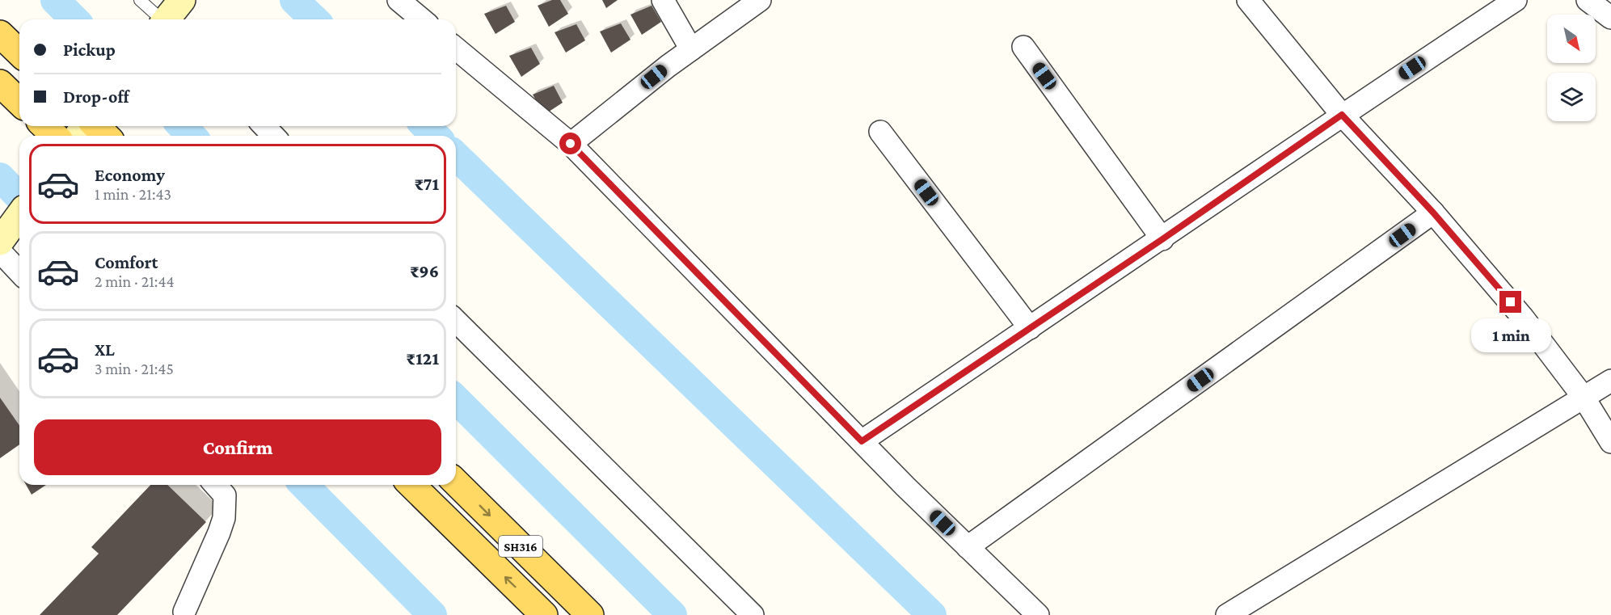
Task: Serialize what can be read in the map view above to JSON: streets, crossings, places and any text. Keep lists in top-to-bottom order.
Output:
{
  "streets": {
    "main road": ["SH316"]
  },
  "north": "bottom right",
  "page": {
    "banner": ["Pickup", "Drop-off"],
    "list": [
      {
        "name": "Economy",
        "note": "1 min · 21:43",
        "value": "₹71"
      },
      {
        "name": "Comfort",
        "note": "2 min · 21:44",
        "value": "₹96"
      },
      {
        "name": "XL",
        "note": "3 min · 21:45",
        "value": "₹121"
      }
    ],
    "bubble": "1 min",
    "buttons": "Confirm"
  }
}
